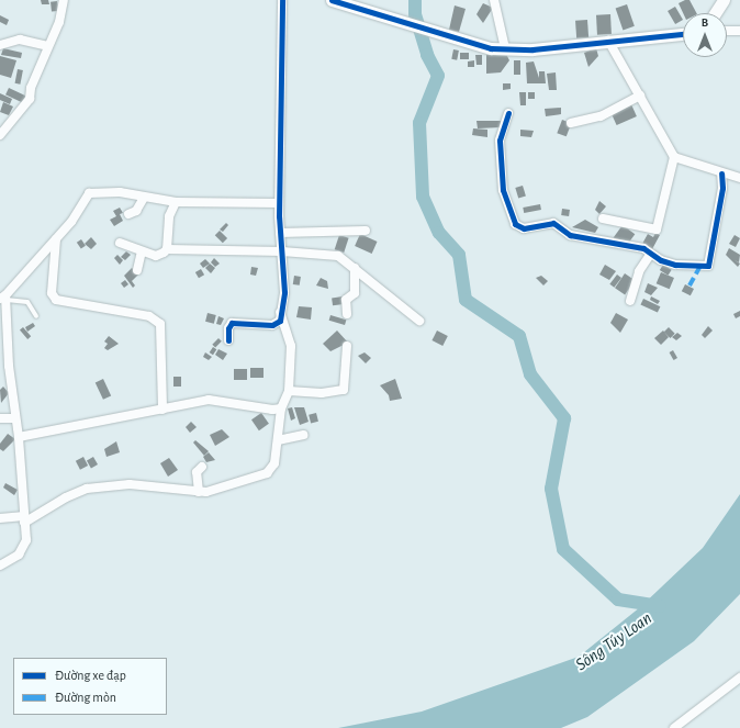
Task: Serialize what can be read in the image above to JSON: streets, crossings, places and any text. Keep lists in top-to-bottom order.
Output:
{
  "water": ["Sông Túy Loan"],
  "legend": ["Đường xe đạp", "Đường mòn"],
  "north": "top"
}
